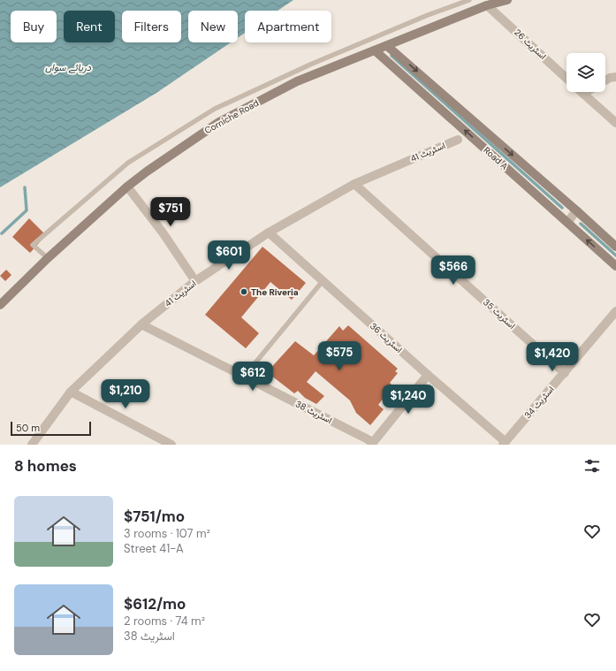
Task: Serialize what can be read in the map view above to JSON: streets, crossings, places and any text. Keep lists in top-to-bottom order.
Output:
{
  "streets": {
    "street": [
      "اسٹریٹ 26",
      "Corniche Road",
      "اسٹریٹ 41",
      "Road A",
      "اسٹریٹ 35",
      "اسٹریٹ 36",
      "اسٹریٹ 34",
      "اسٹریٹ 38"
    ]
  },
  "crossings": [
    ["اسٹریٹ 26", "Corniche Road"],
    ["Corniche Road", "Road A"],
    ["اسٹریٹ 41", "اسٹریٹ 35"],
    ["اسٹریٹ 41", "اسٹریٹ 36"],
    ["اسٹریٹ 41", "اسٹریٹ 38"],
    ["اسٹریٹ 35", "اسٹریٹ 34"],
    ["اسٹریٹ 36", "اسٹریٹ 34"]
  ],
  "water": ["دریائے سواں"],
  "places": ["The Riveria"],
  "scale_bar": "50 m",
  "page": {
    "chip": [
      "Buy",
      "Rent",
      "Filters",
      "New",
      "Apartment"
    ],
    "price": [
      "$751",
      "$601",
      "$566",
      "$575",
      "$1,420",
      "$612",
      "$1,210",
      "$1,240"
    ],
    "scale": "50 m",
    "heading": "8 homes",
    "list": [
      {
        "name": "$751/mo",
        "note": "3 rooms · 107 m² · Street 41-A"
      },
      {
        "name": "$612/mo",
        "note": "2 rooms · 74 m² · اسٹریٹ 38"
      }
    ]
  }
}
